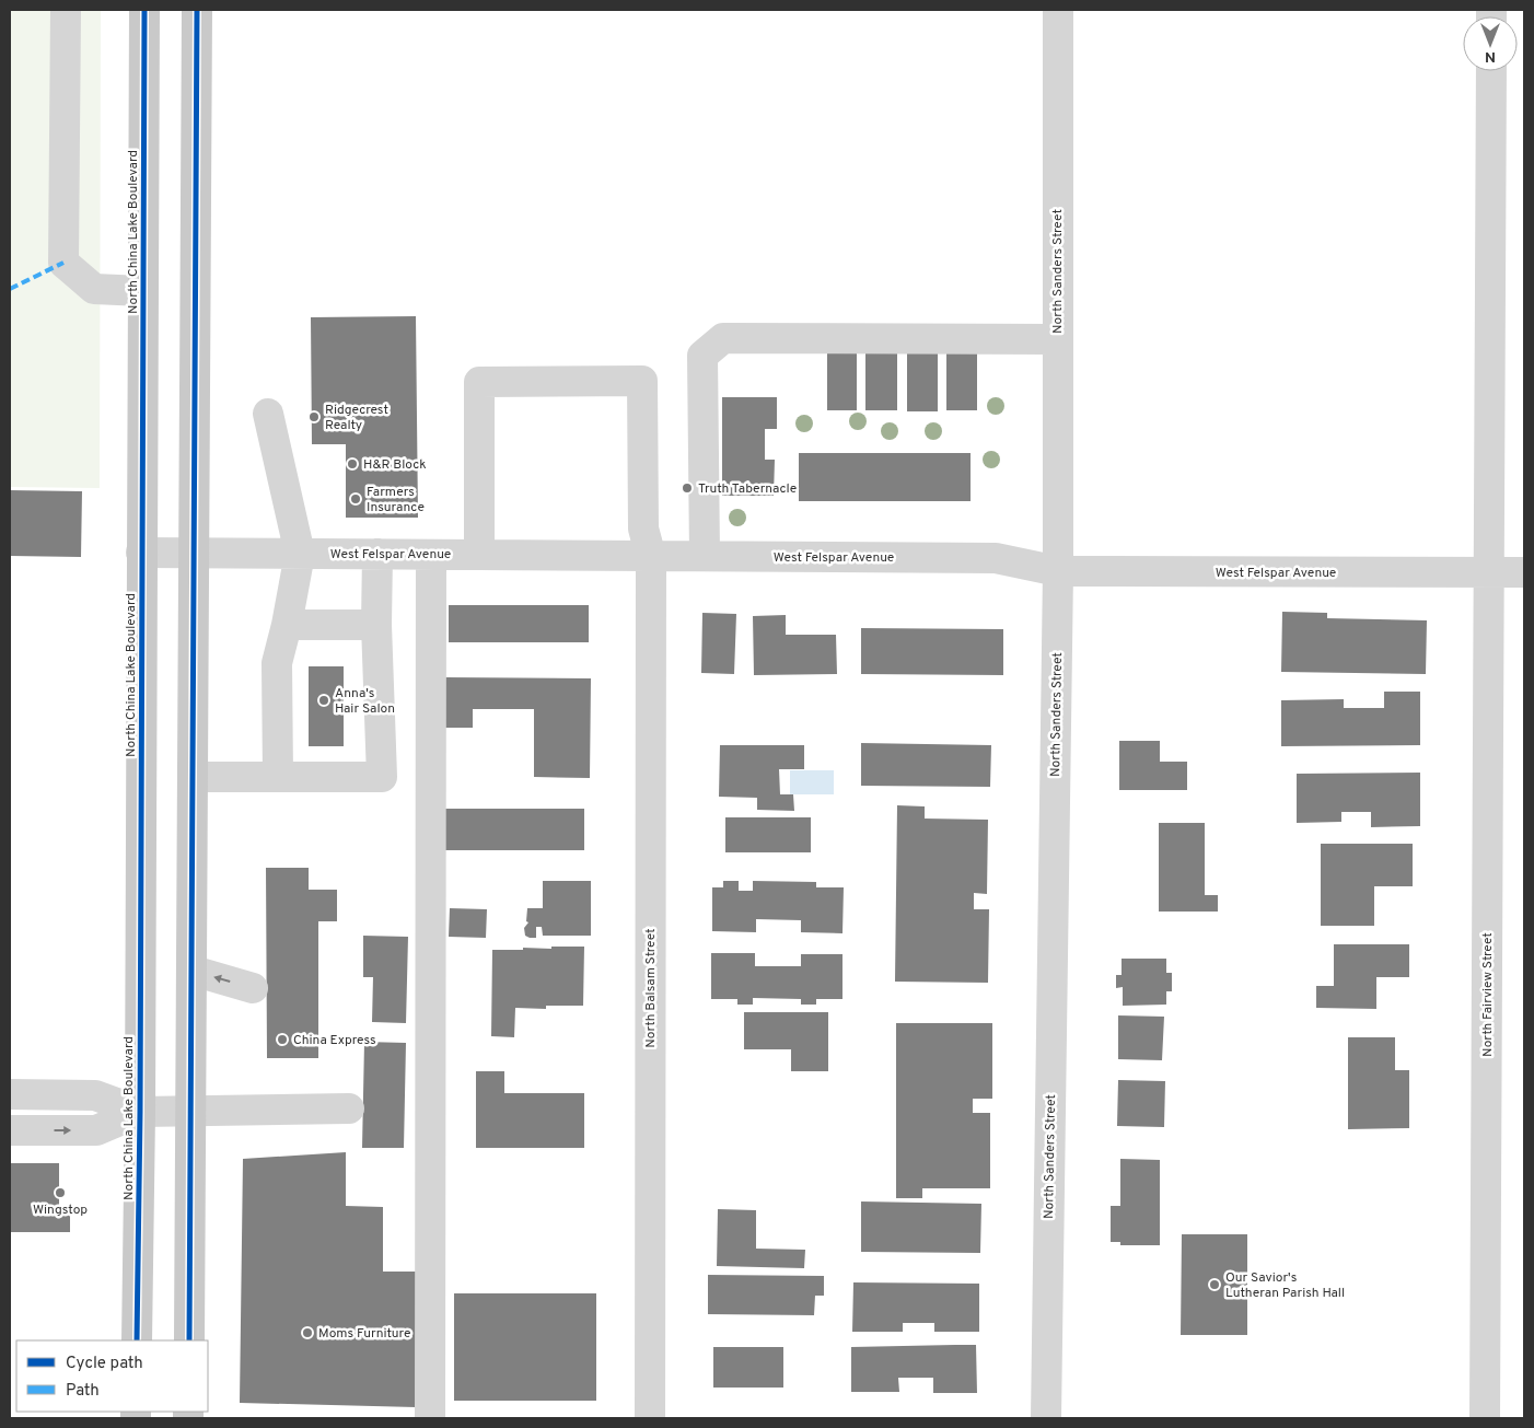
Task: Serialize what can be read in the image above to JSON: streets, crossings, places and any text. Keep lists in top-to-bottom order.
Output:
{
  "streets": {
    "main road": ["North China Lake Boulevard"],
    "street": [
      "North Sanders Street",
      "West Felspar Avenue",
      "North Balsam Street",
      "North Fairview Street"
    ]
  },
  "crossings": [
    ["North China Lake Boulevard", "West Felspar Avenue"],
    ["North Sanders Street", "West Felspar Avenue"],
    ["West Felspar Avenue", "North Balsam Street"],
    ["West Felspar Avenue", "North Fairview Street"]
  ],
  "places": [
    "Ridgecrest Realty",
    "H&R Block",
    "Truth Tabernacle",
    "Farmers Insurance",
    "Anna's Hair Salon",
    "China Express",
    "Wingstop",
    "Our Savior's Lutheran Parish Hall",
    "Moms Furniture"
  ],
  "legend": ["Cycle path", "Path"],
  "north": "bottom"
}
